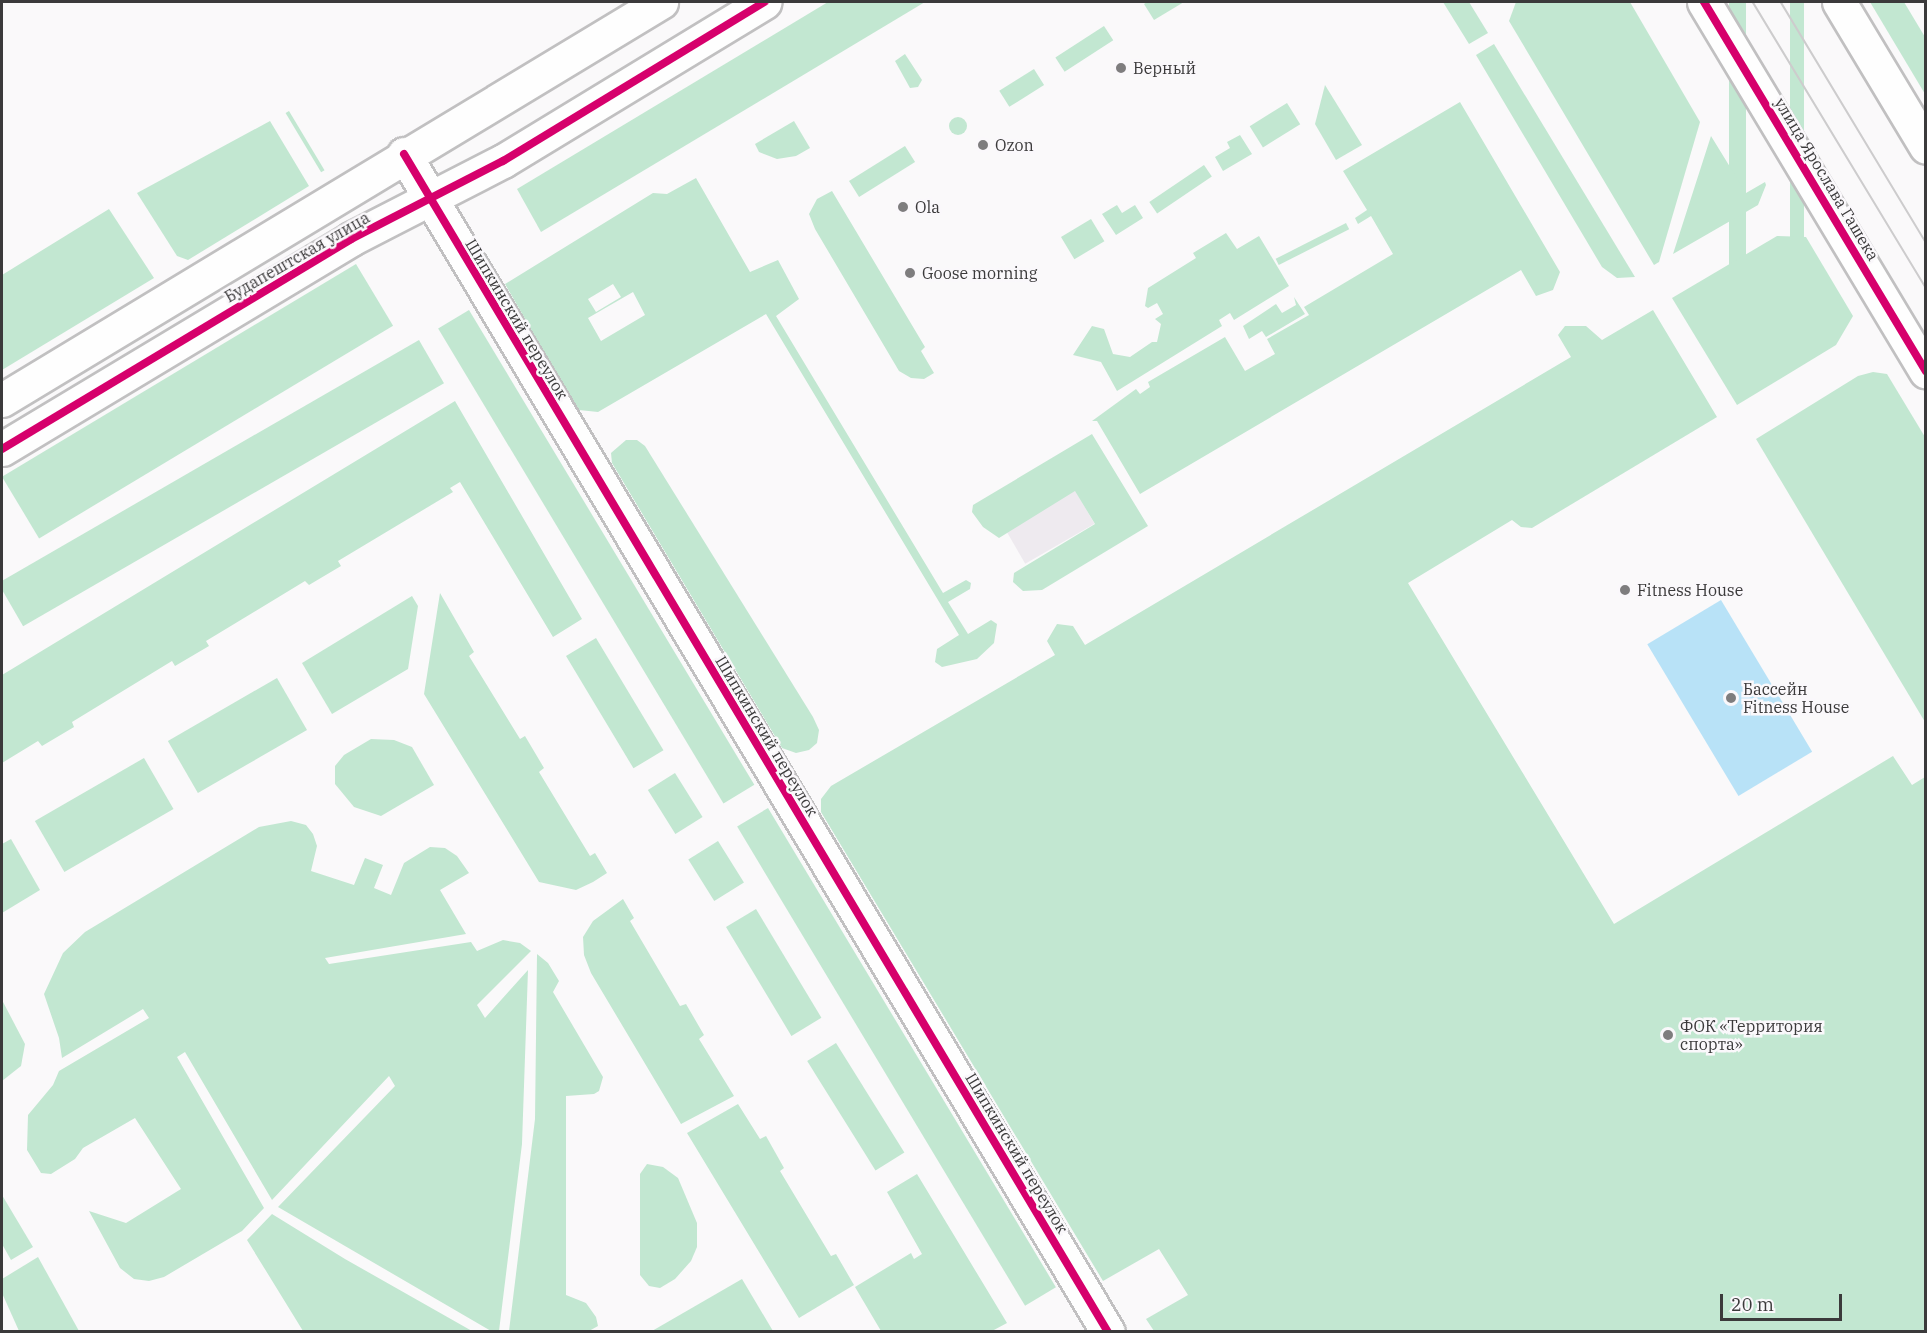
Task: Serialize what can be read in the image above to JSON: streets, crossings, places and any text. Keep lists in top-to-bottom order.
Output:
{
  "streets": {
    "street": ["улица Ярослава Гашека", "Будапештская улица", "Шипкинский переулок"]
  },
  "crossings": [
    ["Будапештская улица", "Шипкинский переулок"]
  ],
  "places": [
    "Верный",
    "Ozon",
    "Ola",
    "Goose morning",
    "Fitness House",
    "Бассейн Fitness House",
    "ФОК «Территория спорта»"
  ],
  "scale_bar": "20 m"
}
